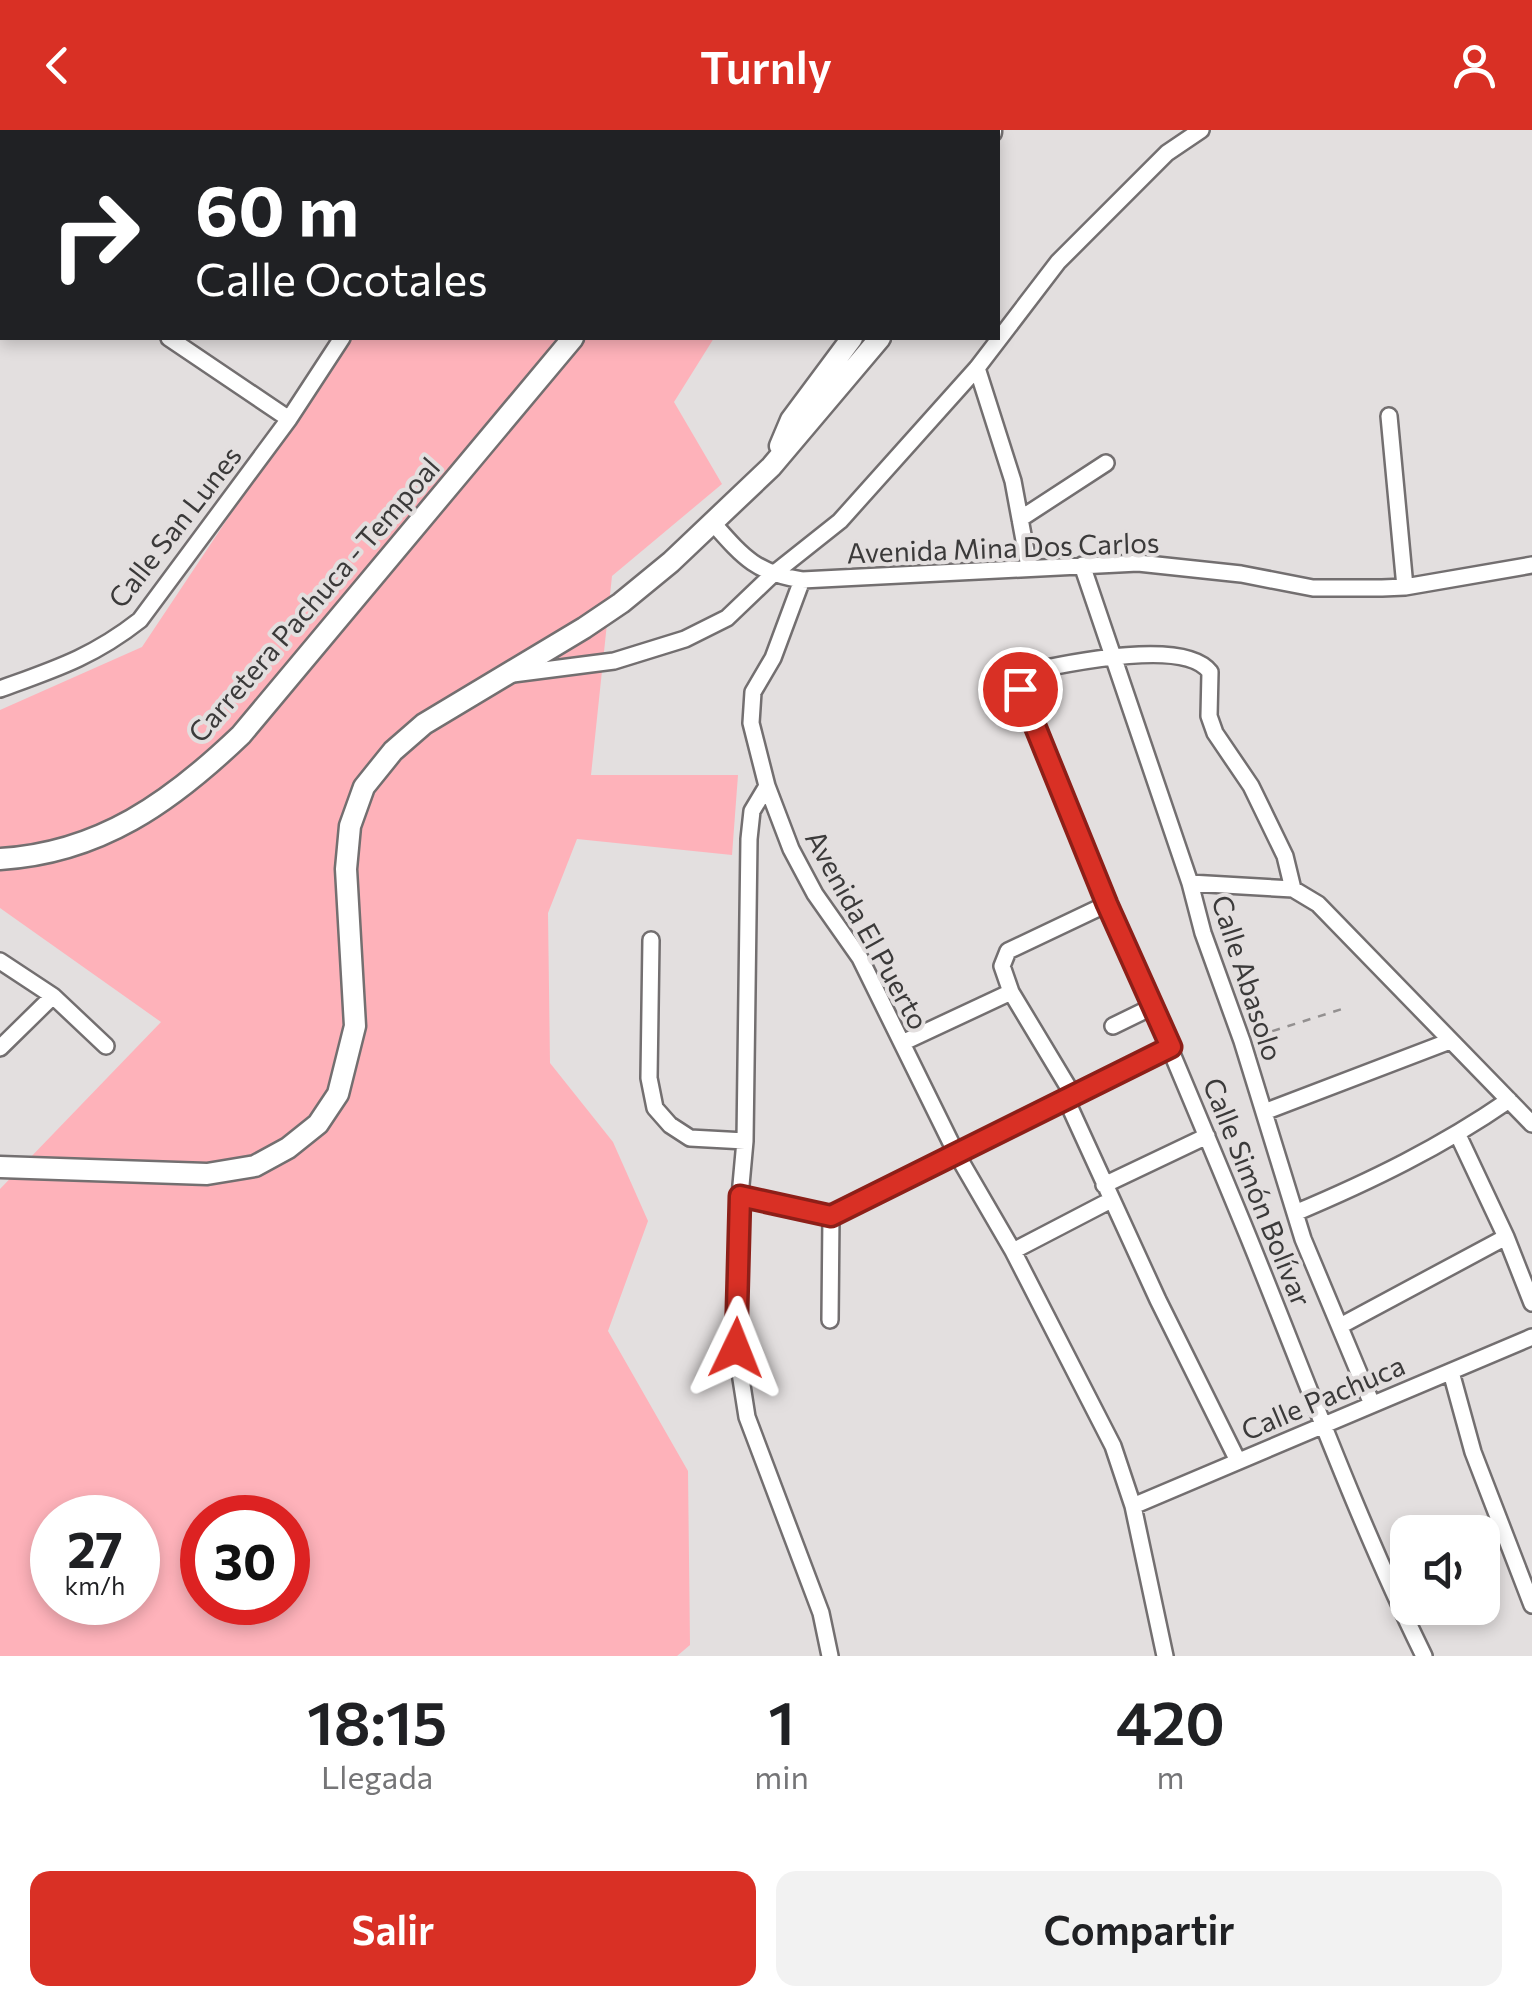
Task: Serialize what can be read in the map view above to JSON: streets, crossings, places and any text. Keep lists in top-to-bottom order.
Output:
{
  "streets": {
    "main road": ["Carretera Pachuca - Tempoal"],
    "street": [
      "Calle San Lunes",
      "Avenida Mina Dos Carlos",
      "Avenida El Puerto",
      "Calle Abasolo",
      "Calle Simón Bolívar",
      "Calle Pachuca"
    ]
  },
  "crossings": [
    ["Avenida Mina Dos Carlos", "Avenida El Puerto"],
    ["Avenida Mina Dos Carlos", "Calle Abasolo"],
    ["Avenida El Puerto", "Calle Pachuca"],
    ["Calle Abasolo", "Calle Simón Bolívar"],
    ["Calle Abasolo", "Calle Pachuca"],
    ["Calle Simón Bolívar", "Calle Pachuca"]
  ],
  "page": {
    "header": "Turnly",
    "turn": ["60 m", "Calle Ocotales"],
    "speed": "27 km/h",
    "limit": "30",
    "eta": [
      "18:15",
      "Llegada",
      "1",
      "min",
      "420",
      "m"
    ],
    "buttons": ["Salir", "Compartir"]
  }
}
